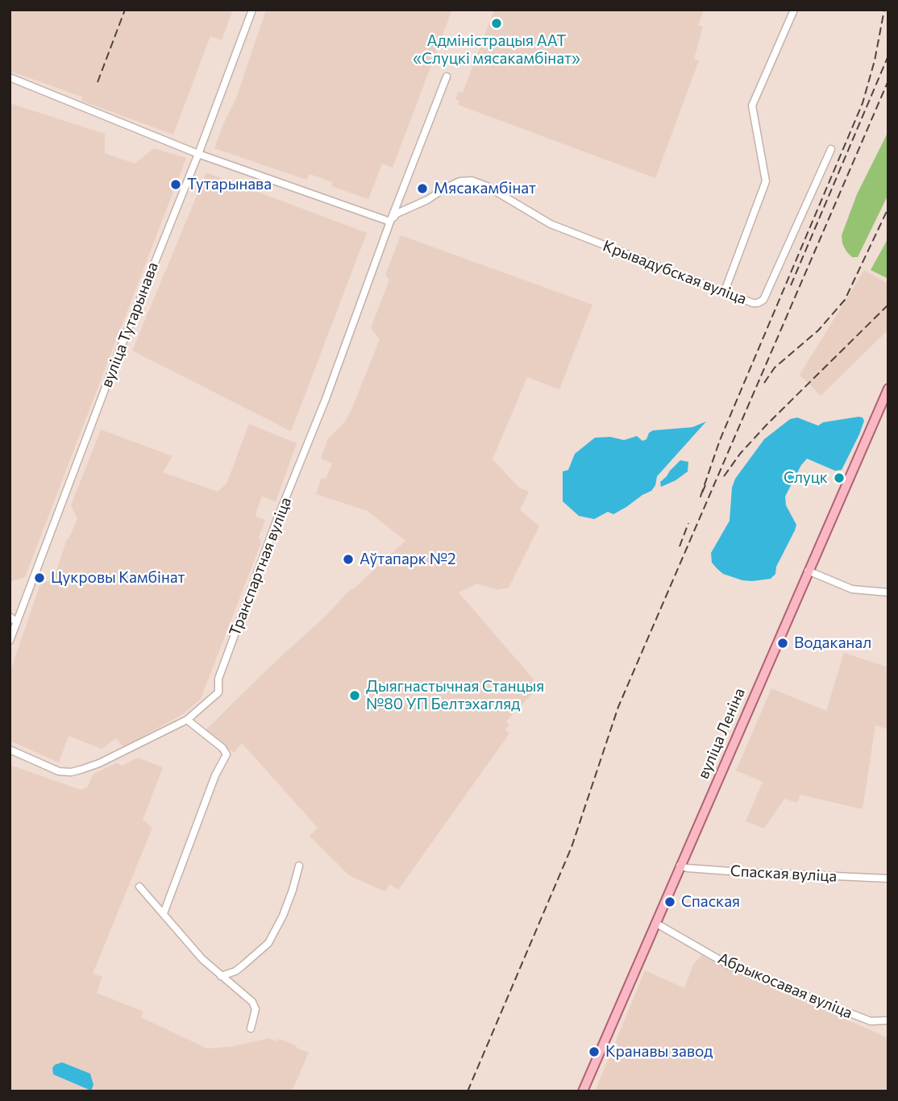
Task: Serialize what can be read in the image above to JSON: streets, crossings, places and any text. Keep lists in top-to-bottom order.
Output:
{
  "streets": {
    "main road": ["вуліца Леніна"],
    "street": [
      "Крывадубская вуліца",
      "вуліца Тутарынава",
      "Транспартная вуліца",
      "Спаская вуліца",
      "Абрыкосавая вуліца"
    ]
  },
  "crossings": [
    ["Крывадубская вуліца", "Транспартная вуліца"],
    ["вуліца Леніна", "Спаская вуліца"],
    ["вуліца Леніна", "Абрыкосавая вуліца"]
  ],
  "places": [
    "Адміністрацыя ААТ «Слуцкі мясакамбінат»",
    "Тутарынава",
    "Мясакамбінат",
    "Слуцк",
    "Аўтапарк №2",
    "Цукровы Камбінат",
    "Водаканал",
    "Дыягнастычная Станцыя №80 УП Белтэхагляд",
    "Спаская",
    "Кранавы завод"
  ]
}
